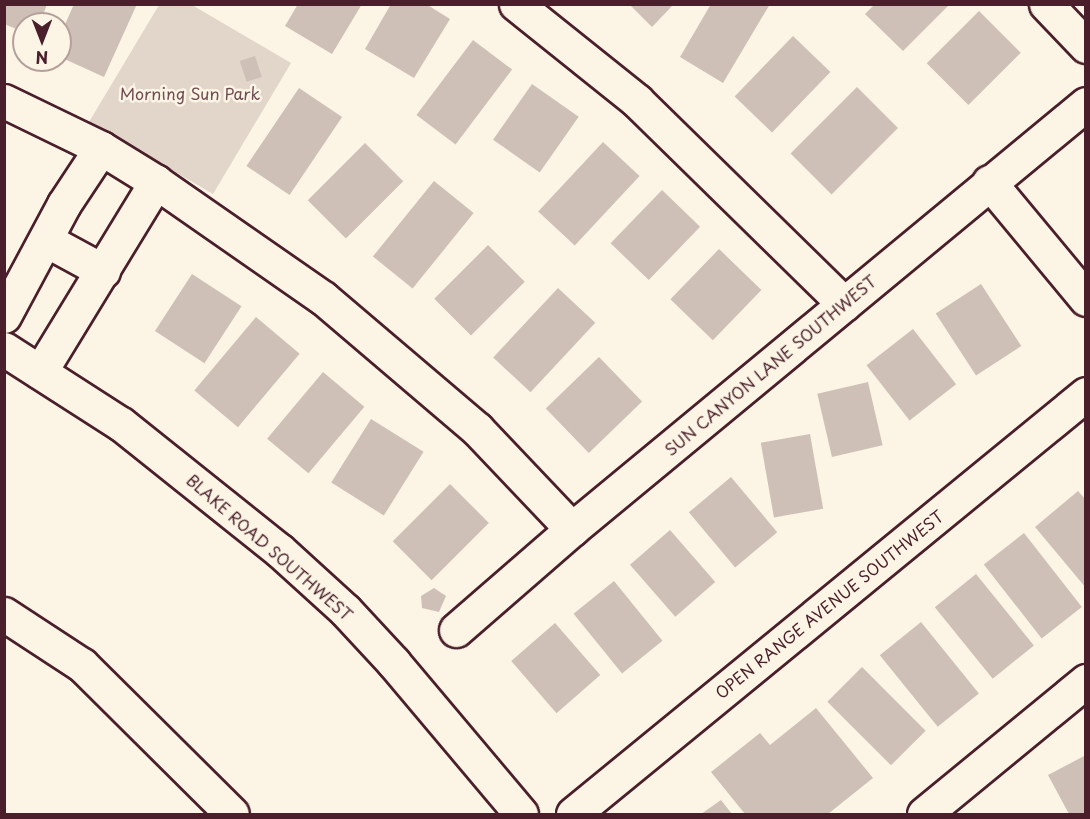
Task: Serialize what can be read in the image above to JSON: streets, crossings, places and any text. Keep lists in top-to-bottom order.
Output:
{
  "streets": {
    "street": ["SUN CANYON LANE SOUTHWEST", "BLAKE ROAD SOUTHWEST", "OPEN RANGE AVENUE SOUTHWEST"]
  },
  "parks": ["Morning Sun Park"],
  "north": "bottom"
}
